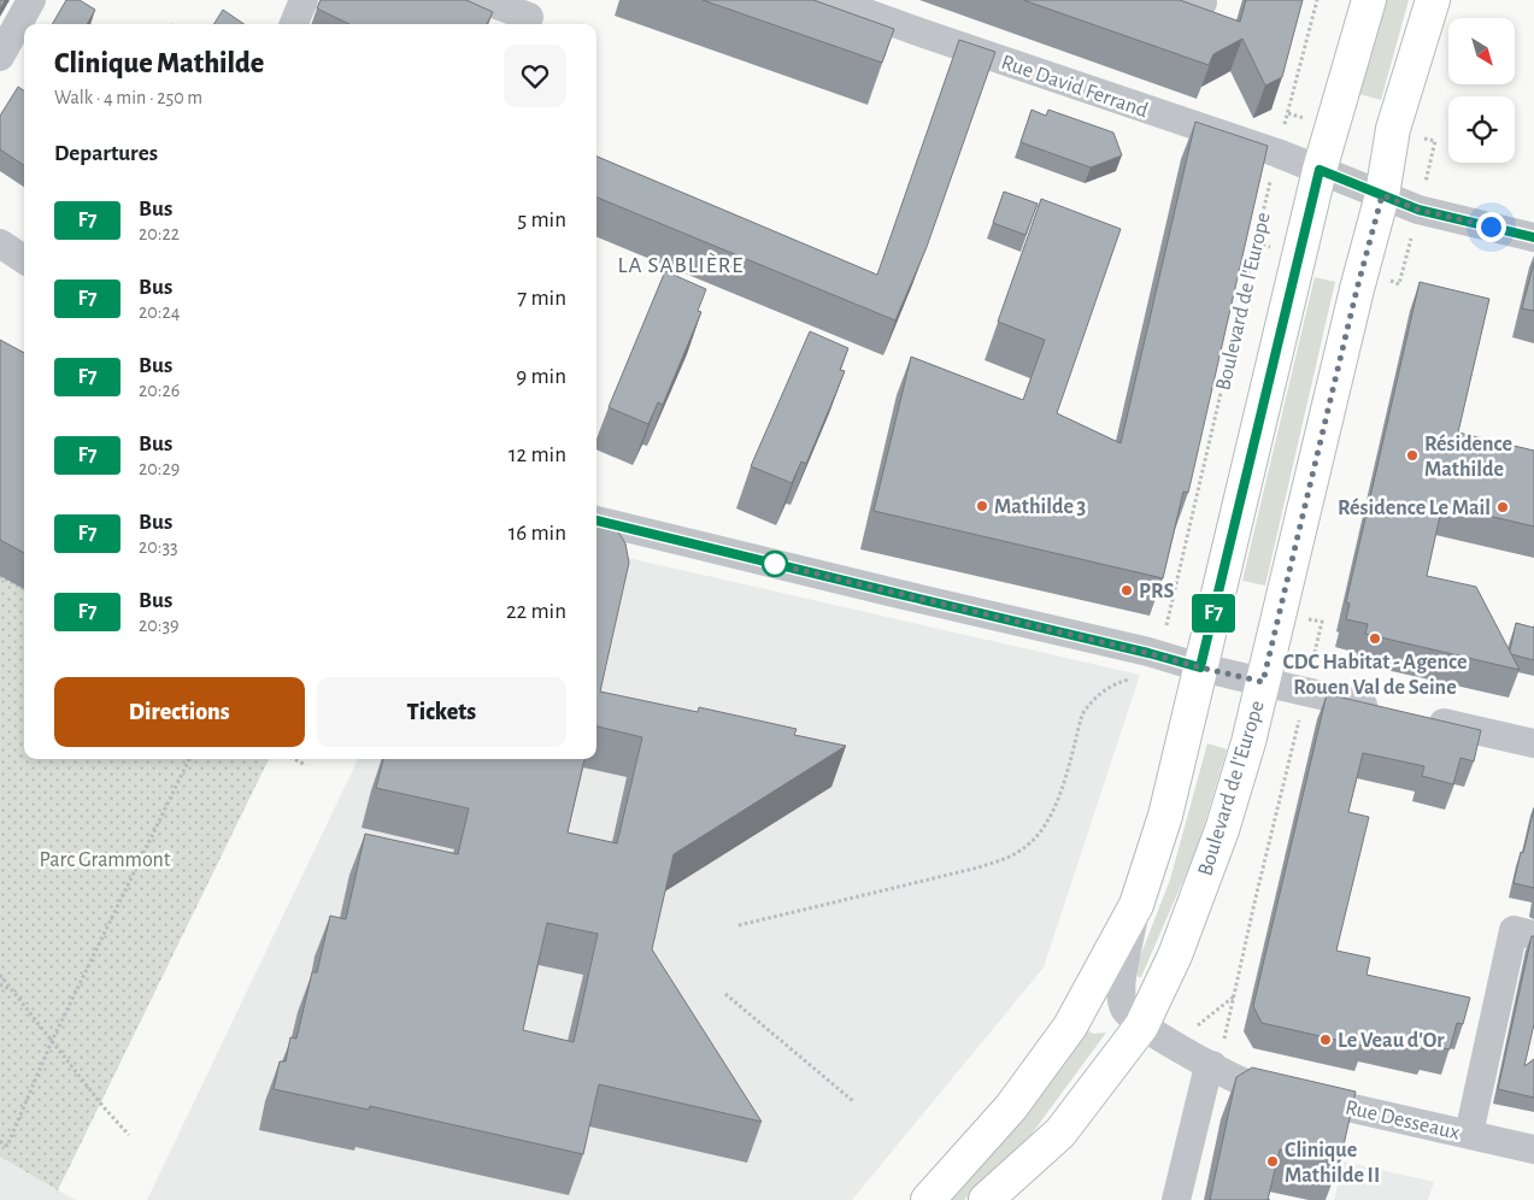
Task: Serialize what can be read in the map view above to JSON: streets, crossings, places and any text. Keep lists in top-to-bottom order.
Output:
{
  "streets": {
    "main road": ["Boulevard de l'Europe"],
    "street": ["Rue David Ferrand", "Rue Desseaux"]
  },
  "crossings": [
    ["Rue David Ferrand", "Boulevard de l'Europe"],
    ["Boulevard de l'Europe", "Rue Desseaux"]
  ],
  "districts": ["LA SABLIÈRE"],
  "parks": ["Parc Grammont"],
  "places": [
    "Résidence Mathilde",
    "Mathilde 3",
    "Résidence Le Mail",
    "PRS",
    "CDC Habitat - Agence Rouen Val de Seine",
    "Le Veau d'Or",
    "Clinique Mathilde II"
  ],
  "lines": ["bus line F7"],
  "north": "bottom right",
  "page": {
    "on_map": "F7",
    "heading": [
      ["Clinique Mathilde", "Walk · 4 min · 250 m"],
      "Departures"
    ],
    "list": [
      {
        "mark": "F7",
        "name": "Bus",
        "note": "20:22",
        "value": "5 min"
      },
      {
        "mark": "F7",
        "name": "Bus",
        "note": "20:24",
        "value": "7 min"
      },
      {
        "mark": "F7",
        "name": "Bus",
        "note": "20:26",
        "value": "9 min"
      },
      {
        "mark": "F7",
        "name": "Bus",
        "note": "20:29",
        "value": "12 min"
      },
      {
        "mark": "F7",
        "name": "Bus",
        "note": "20:33",
        "value": "16 min"
      },
      {
        "mark": "F7",
        "name": "Bus",
        "note": "20:39",
        "value": "22 min"
      }
    ],
    "buttons": ["Directions", "Tickets"]
  }
}
